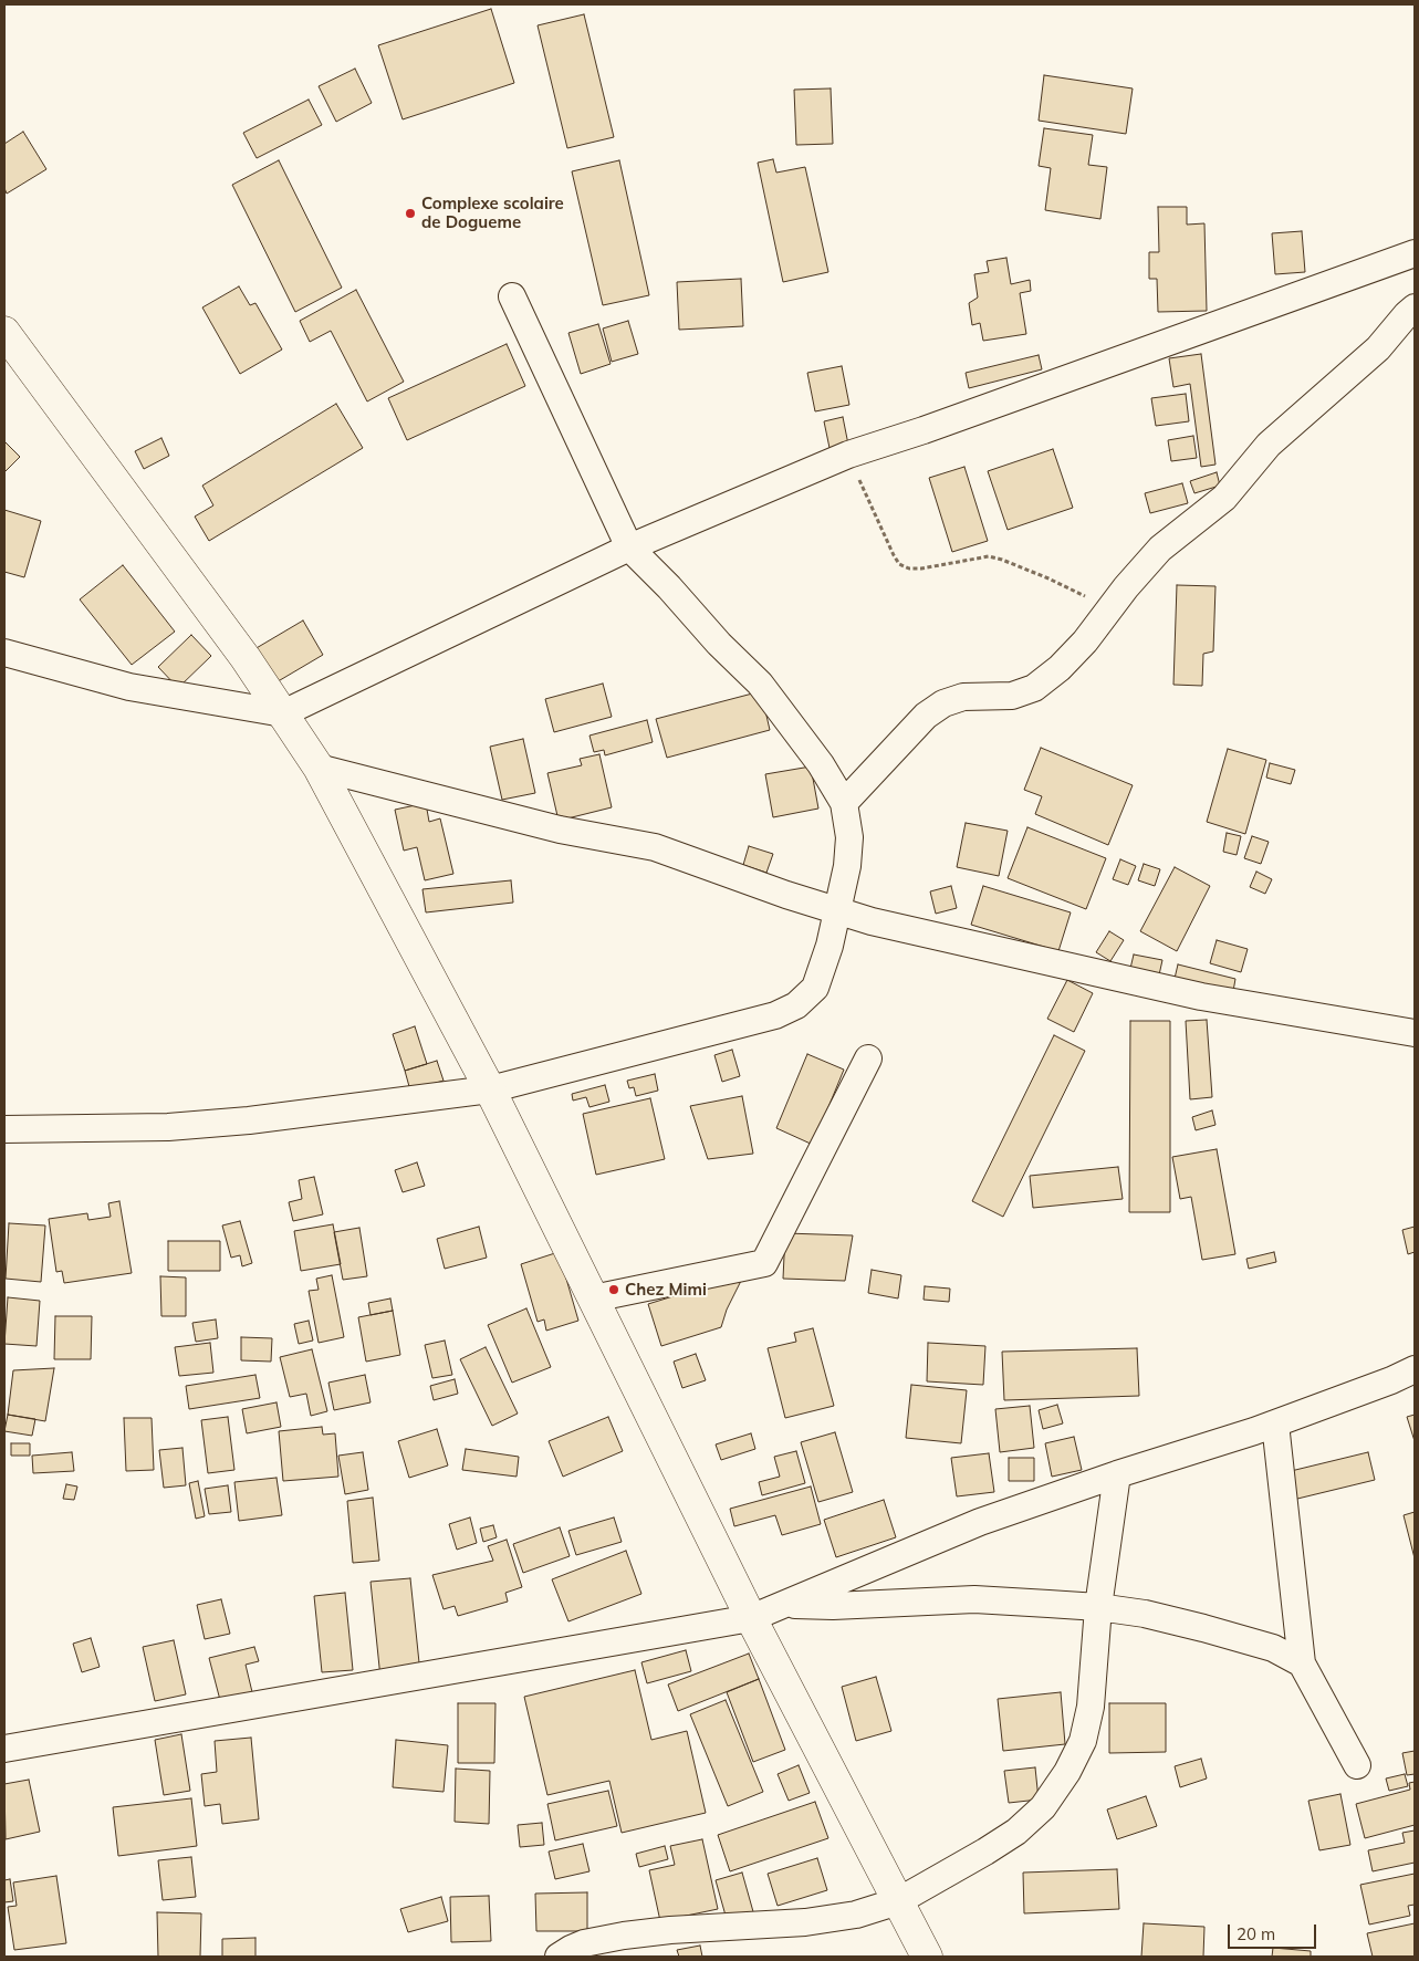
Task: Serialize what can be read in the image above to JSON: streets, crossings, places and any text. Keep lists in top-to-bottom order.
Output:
{
  "places": ["Complexe scolaire de Dogueme", "Chez Mimi"],
  "scale_bar": "20 m"
}
